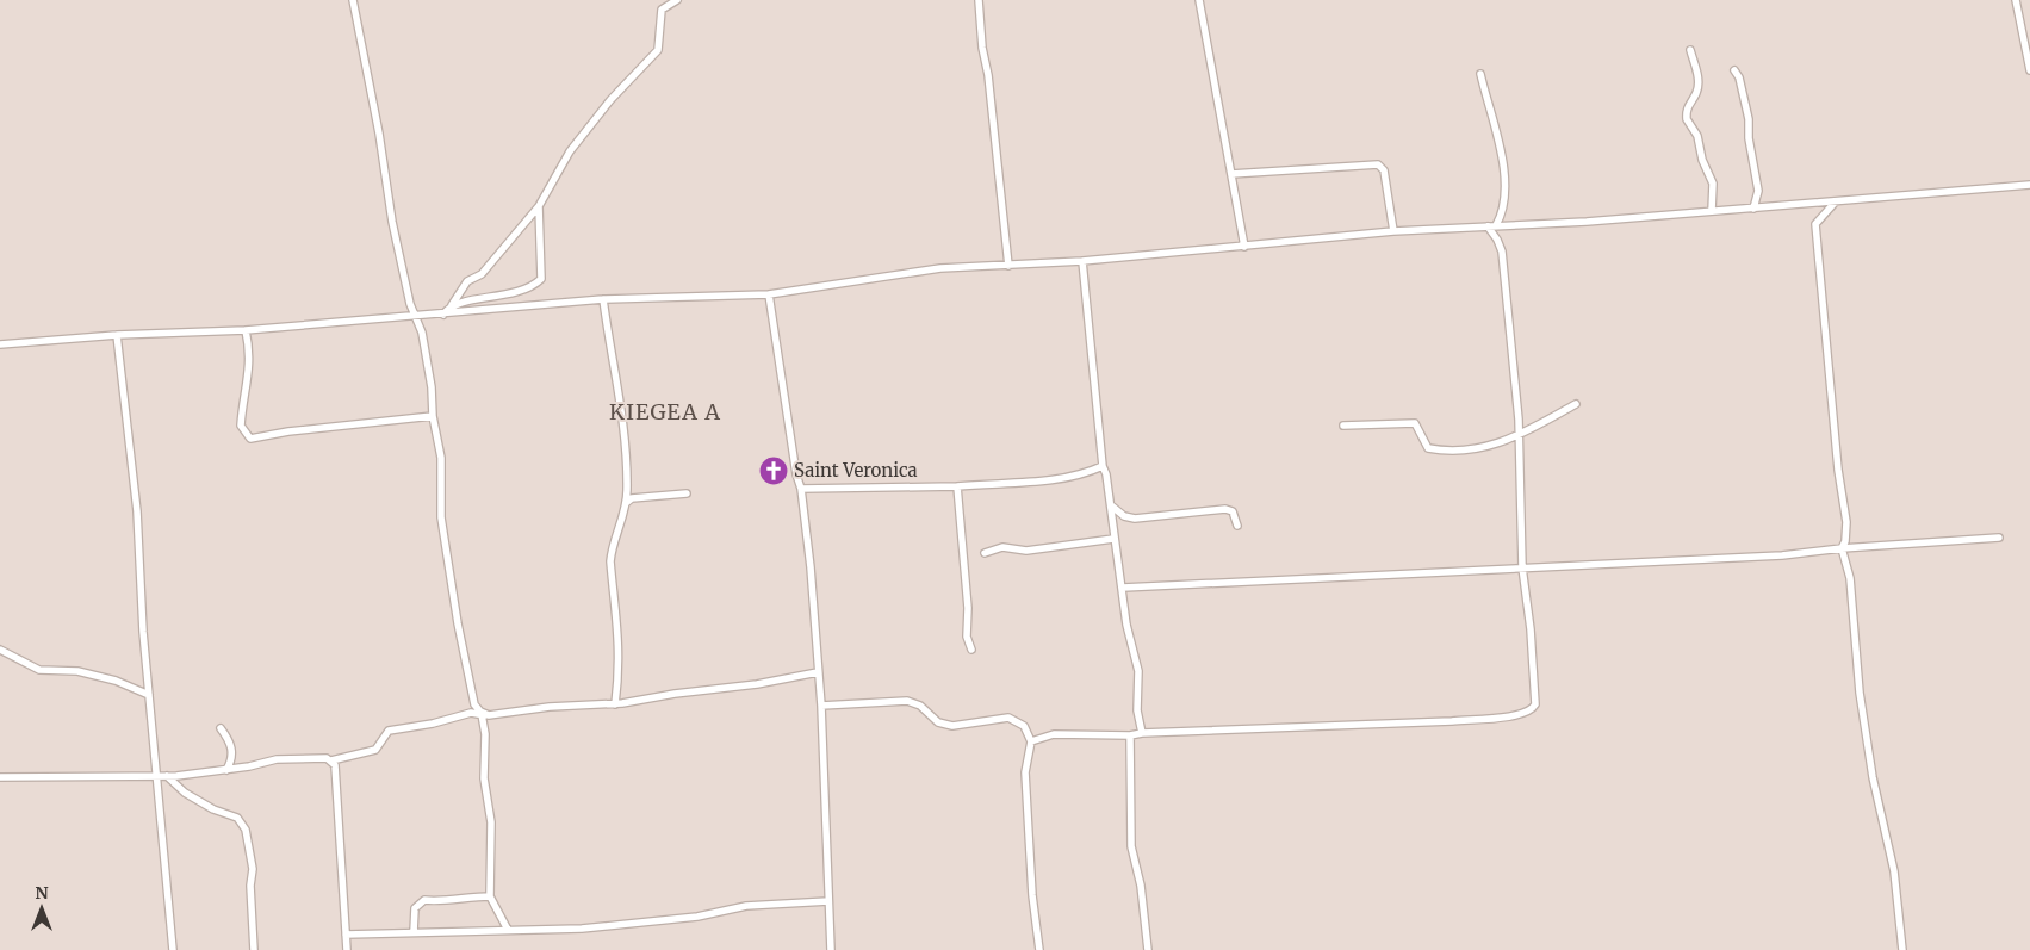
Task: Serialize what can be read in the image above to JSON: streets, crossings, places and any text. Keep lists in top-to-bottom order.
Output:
{
  "districts": ["KIEGEA A"],
  "places": {
    "church": ["Saint Veronica"]
  },
  "north": "top"
}
